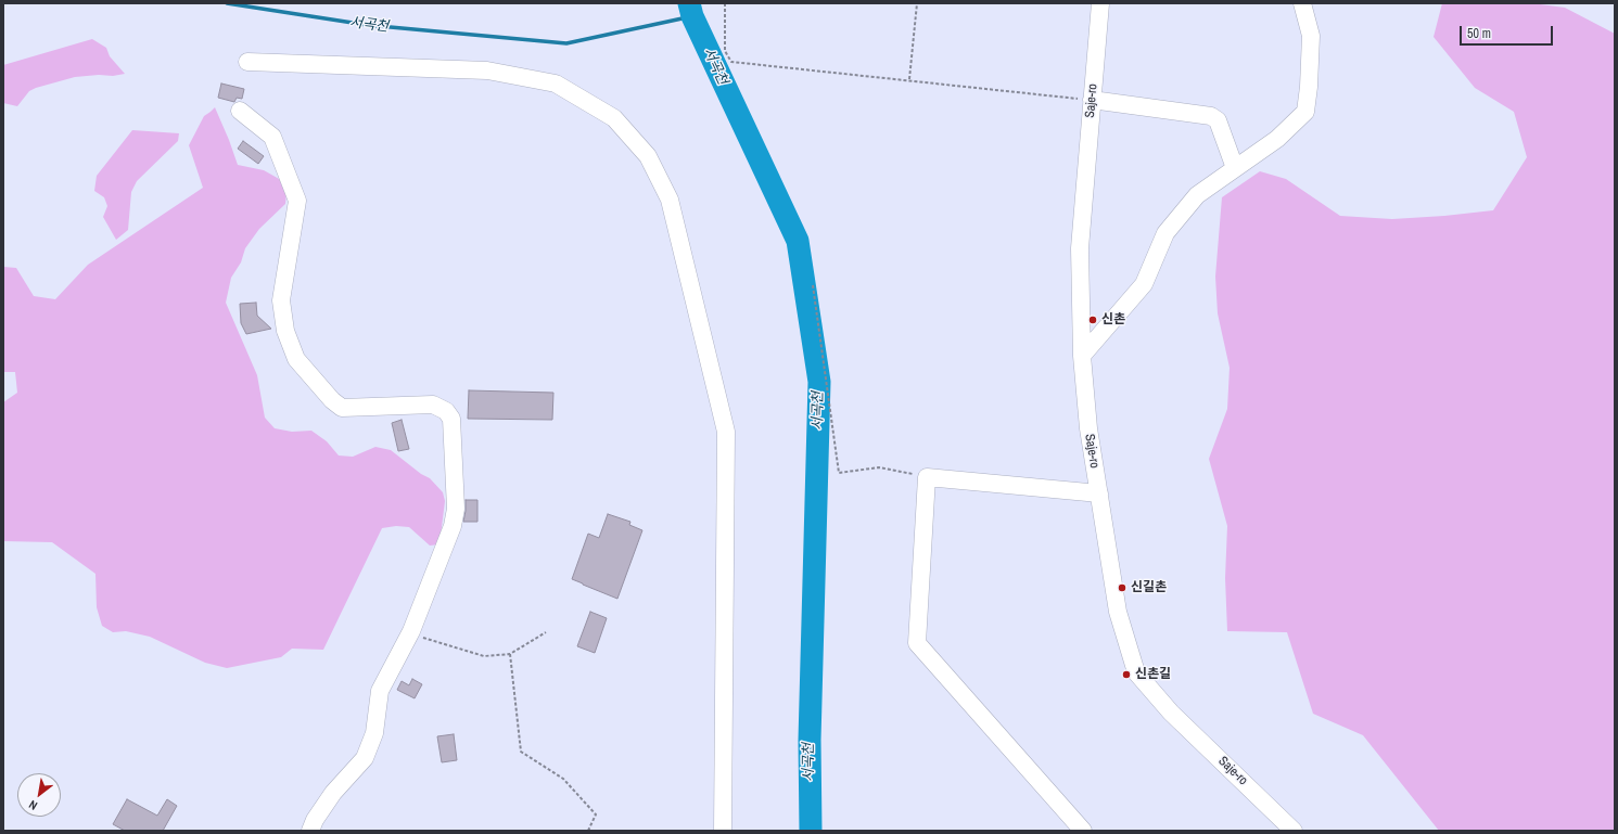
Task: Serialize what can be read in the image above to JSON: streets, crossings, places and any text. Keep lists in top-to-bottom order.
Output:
{
  "streets": {
    "street": ["Saje-ro"]
  },
  "water": ["서곡천"],
  "places": ["신촌", "신길촌", "신촌길"],
  "scale_bar": "50 m",
  "north": "bottom left"
}
